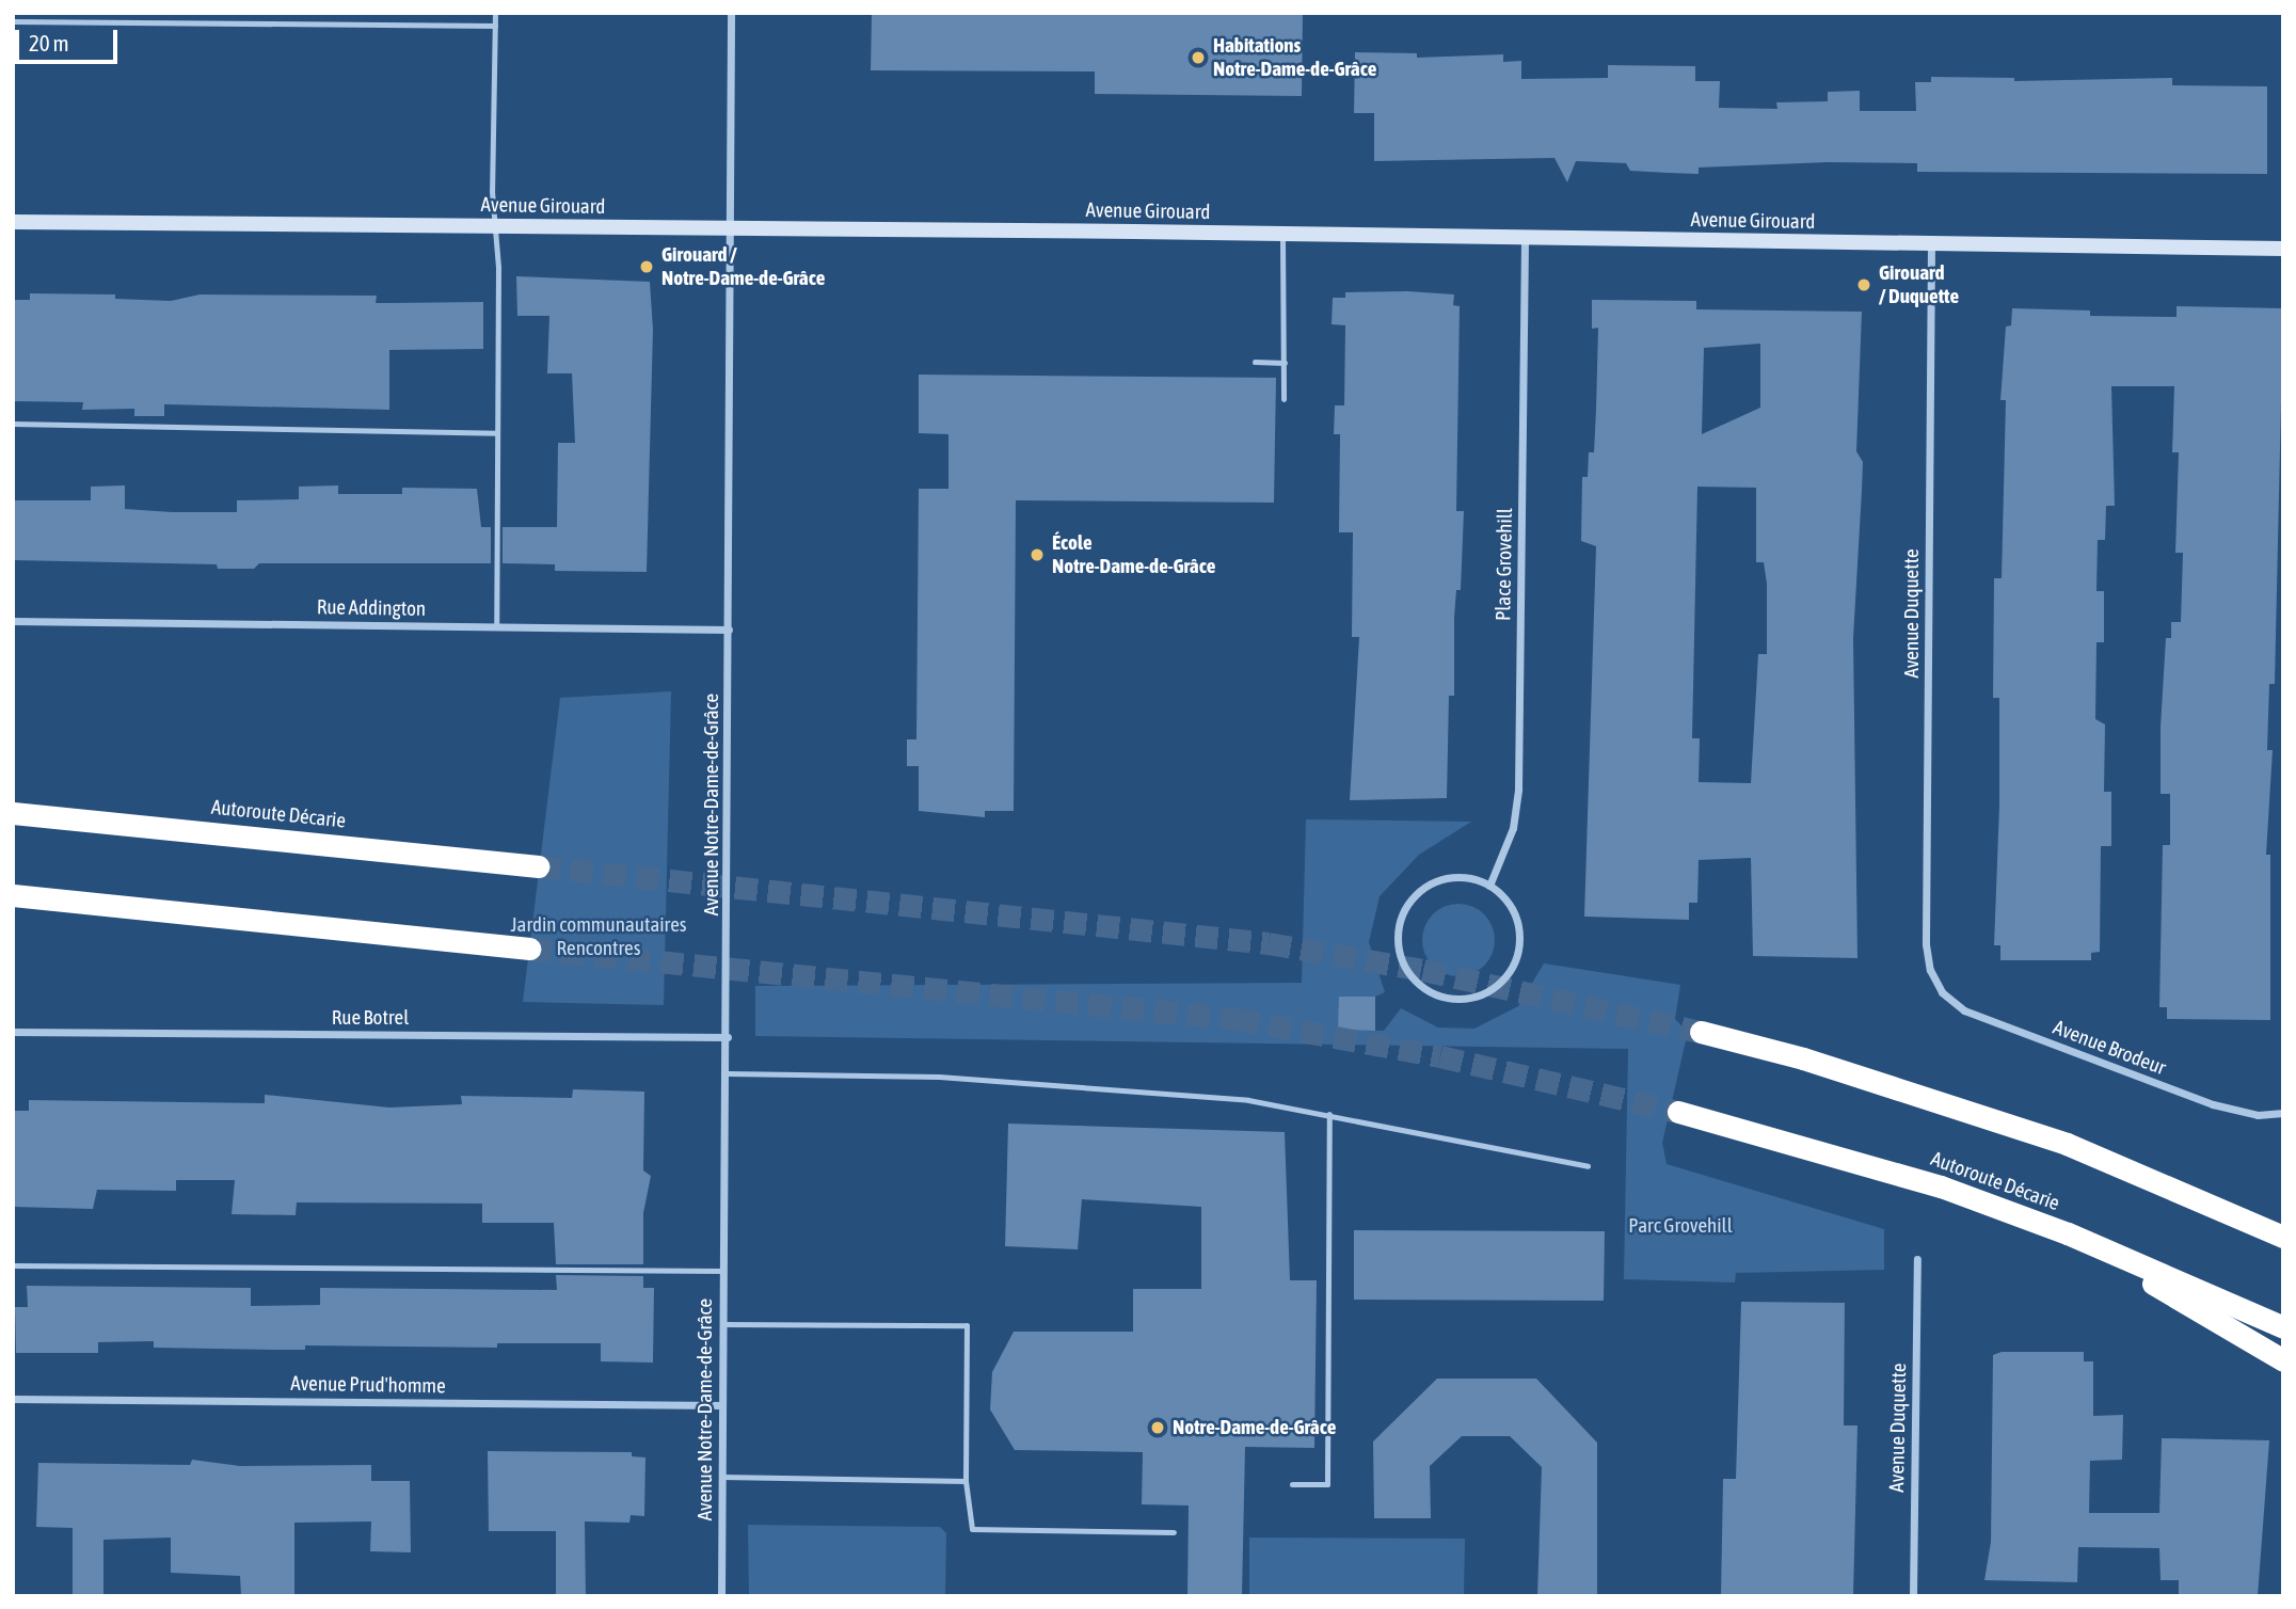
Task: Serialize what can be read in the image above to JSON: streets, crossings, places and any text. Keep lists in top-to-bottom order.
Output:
{
  "streets": {
    "highway": ["Autoroute Décarie"],
    "street": [
      "Avenue Girouard",
      "Place Grovehill",
      "Rue Addington",
      "Avenue Duquette",
      "Avenue Notre-Dame-de-Grâce",
      "Rue Botrel",
      "Avenue Brodeur",
      "Avenue Prud'homme"
    ]
  },
  "crossings": [
    ["Avenue Girouard", "Place Grovehill"],
    ["Avenue Girouard", "Avenue Duquette"],
    ["Avenue Girouard", "Avenue Notre-Dame-de-Grâce"],
    ["Rue Addington", "Avenue Notre-Dame-de-Grâce"],
    ["Avenue Duquette", "Avenue Brodeur"],
    ["Avenue Notre-Dame-de-Grâce", "Rue Botrel"],
    ["Avenue Notre-Dame-de-Grâce", "Avenue Prud'homme"]
  ],
  "parks": ["Jardin communautaires Rencontres", "Parc Grovehill"],
  "places": [
    "Habitations Notre-Dame-de-Grâce",
    "Girouard / Notre-Dame-de-Grâce",
    "Girouard / Duquette",
    "École Notre-Dame-de-Grâce",
    "Notre-Dame-de-Grâce"
  ],
  "scale_bar": "20 m"
}
